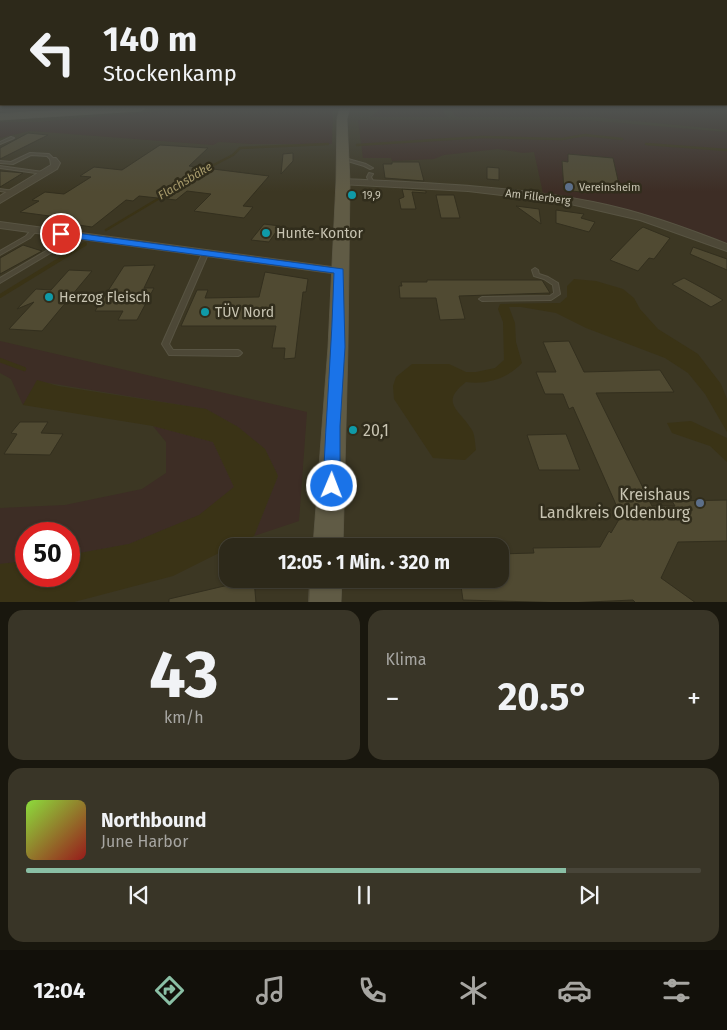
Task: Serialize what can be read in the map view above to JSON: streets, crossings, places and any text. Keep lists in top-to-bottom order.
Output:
{
  "streets": {
    "street": ["Am Fillerberg"]
  },
  "water": ["Flachsbäke"],
  "places": [
    "Vereinsheim",
    "19,9",
    "Hunte-Kontor",
    "Herzog Fleisch",
    "TÜV Nord",
    "20,1",
    "Kreishaus Landkreis Oldenburg"
  ],
  "page": {
    "turn": ["140 m", "Stockenkamp"],
    "limit": "50",
    "trip": "12:05 · 1 Min. · 320 m",
    "tile": [
      ["43", "km/h"],
      "Klima"
    ],
    "heat": ["−", "20.5°", "+"],
    "song": ["Northbound", "June Harbor"],
    "tabs": "12:04"
  }
}
